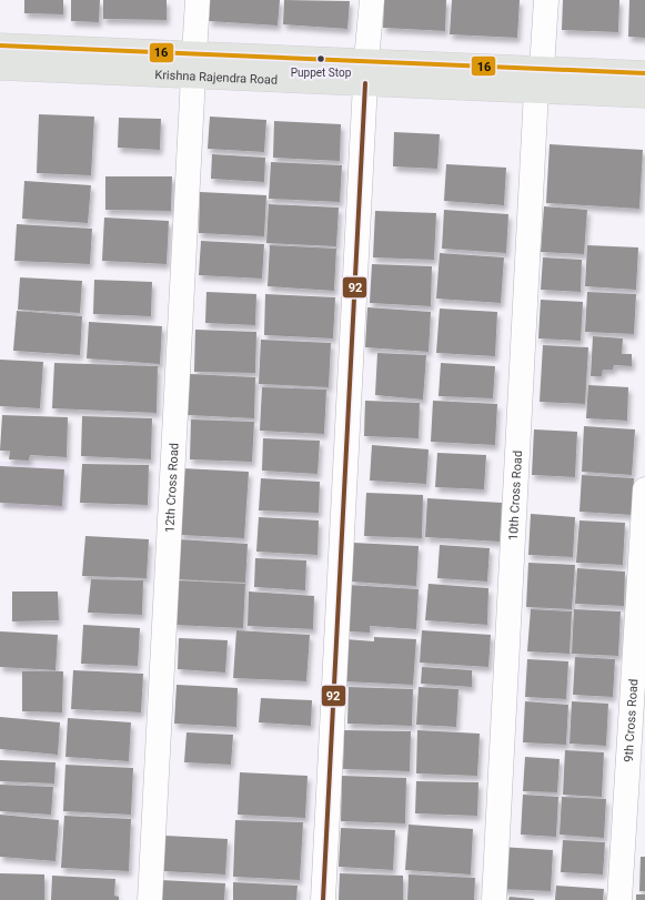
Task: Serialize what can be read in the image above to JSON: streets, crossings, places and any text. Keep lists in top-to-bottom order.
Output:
{
  "streets": {
    "main road": ["Krishna Rajendra Road"],
    "street": ["12th Cross Road", "10th Cross Road", "9th Cross Road"]
  },
  "crossings": [
    ["Krishna Rajendra Road", "12th Cross Road"],
    ["Krishna Rajendra Road", "10th Cross Road"]
  ],
  "places": ["Puppet Stop"],
  "lines": ["transit line 16", "transit line 92"]
}
